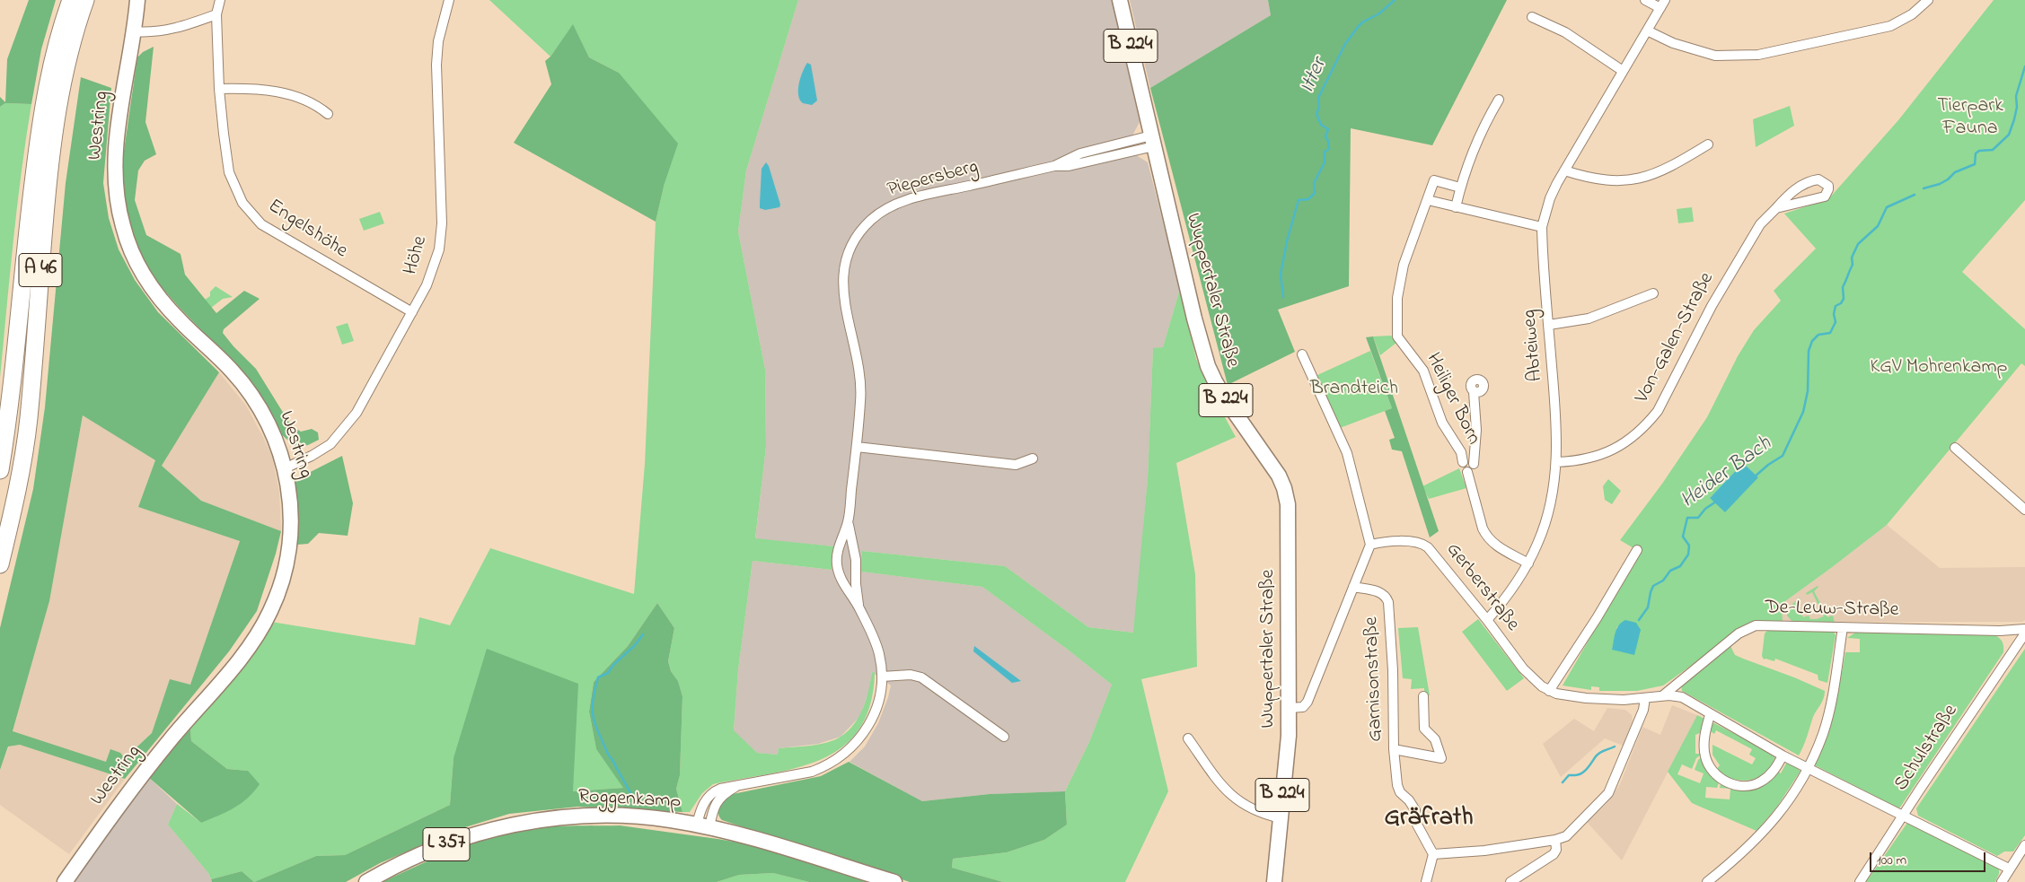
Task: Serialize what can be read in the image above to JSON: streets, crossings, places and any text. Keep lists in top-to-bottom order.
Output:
{
  "streets": {
    "highway": ["A 46"],
    "main road": [
      "B 224",
      "Westring",
      "Wuppertaler Straße",
      "Roggenkamp",
      "L 357"
    ],
    "street": [
      "Piepersberg",
      "Engelshöhe",
      "Höhe",
      "Von-Galen-Straße",
      "Abteiweg",
      "Heiliger Born",
      "Gerberstraße",
      "De-Leuw-Straße",
      "Garnisonstraße",
      "Schulstraße"
    ]
  },
  "crossings": [
    ["Westring", "Höhe"],
    ["Piepersberg", "Wuppertaler Straße"],
    ["Piepersberg", "Roggenkamp"],
    ["Engelshöhe", "Höhe"],
    ["Wuppertaler Straße", "Garnisonstraße"],
    ["Von-Galen-Straße", "Abteiweg"],
    ["Abteiweg", "Heiliger Born"],
    ["Abteiweg", "Gerberstraße"],
    ["Gerberstraße", "De-Leuw-Straße"],
    ["Gerberstraße", "Garnisonstraße"]
  ],
  "districts": ["Gräfrath"],
  "water": ["Itter", "Heider Bach"],
  "parks": ["Tierpark Fauna", "KGV Mohrenkamp", "Brandteich"],
  "scale_bar": "100 m"
}
